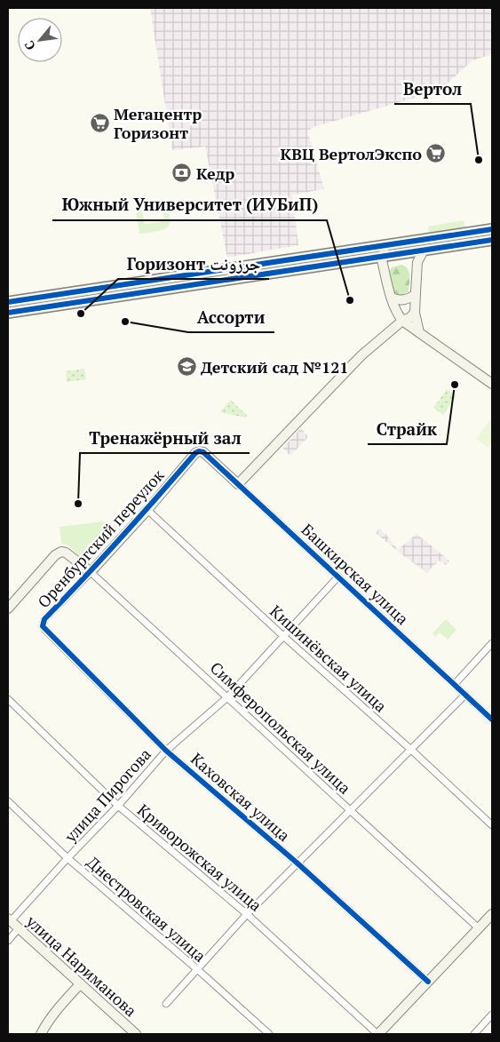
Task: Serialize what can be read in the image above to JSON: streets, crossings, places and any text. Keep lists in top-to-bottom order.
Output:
{
  "streets": {
    "street": [
      "Оренбургский переулок",
      "Башкирская улица",
      "Кишинёвская улица",
      "Симферопольская улица",
      "улица Пирогова",
      "Каховская улица",
      "Криворожская улица",
      "Днестровская улица",
      "улица Нариманова"
    ]
  },
  "crossings": [
    ["Оренбургский переулок", "Башкирская улица"],
    ["Оренбургский переулок", "Кишинёвская улица"],
    ["Оренбургский переулок", "Симферопольская улица"],
    ["Оренбургский переулок", "Каховская улица"],
    ["Башкирская улица", "улица Пирогова"],
    ["Кишинёвская улица", "улица Пирогова"],
    ["Симферопольская улица", "улица Пирогова"],
    ["улица Пирогова", "Каховская улица"],
    ["улица Пирогова", "Криворожская улица"],
    ["улица Пирогова", "Днестровская улица"],
    ["улица Пирогова", "улица Нариманова"]
  ],
  "places": {
    "supermarket": ["Мегацентр Горизонт", "КВЦ ВертолЭкспо"],
    "other": [
      "Вертол",
      "Южный Университет (ИУБиП)",
      "Горизонт جرزونت",
      "Ассорти",
      "Страйк",
      "Тренажёрный зал"
    ],
    "bank": ["Кедр"],
    "school or university": ["Детский сад №121"]
  },
  "north": "bottom left"
}
